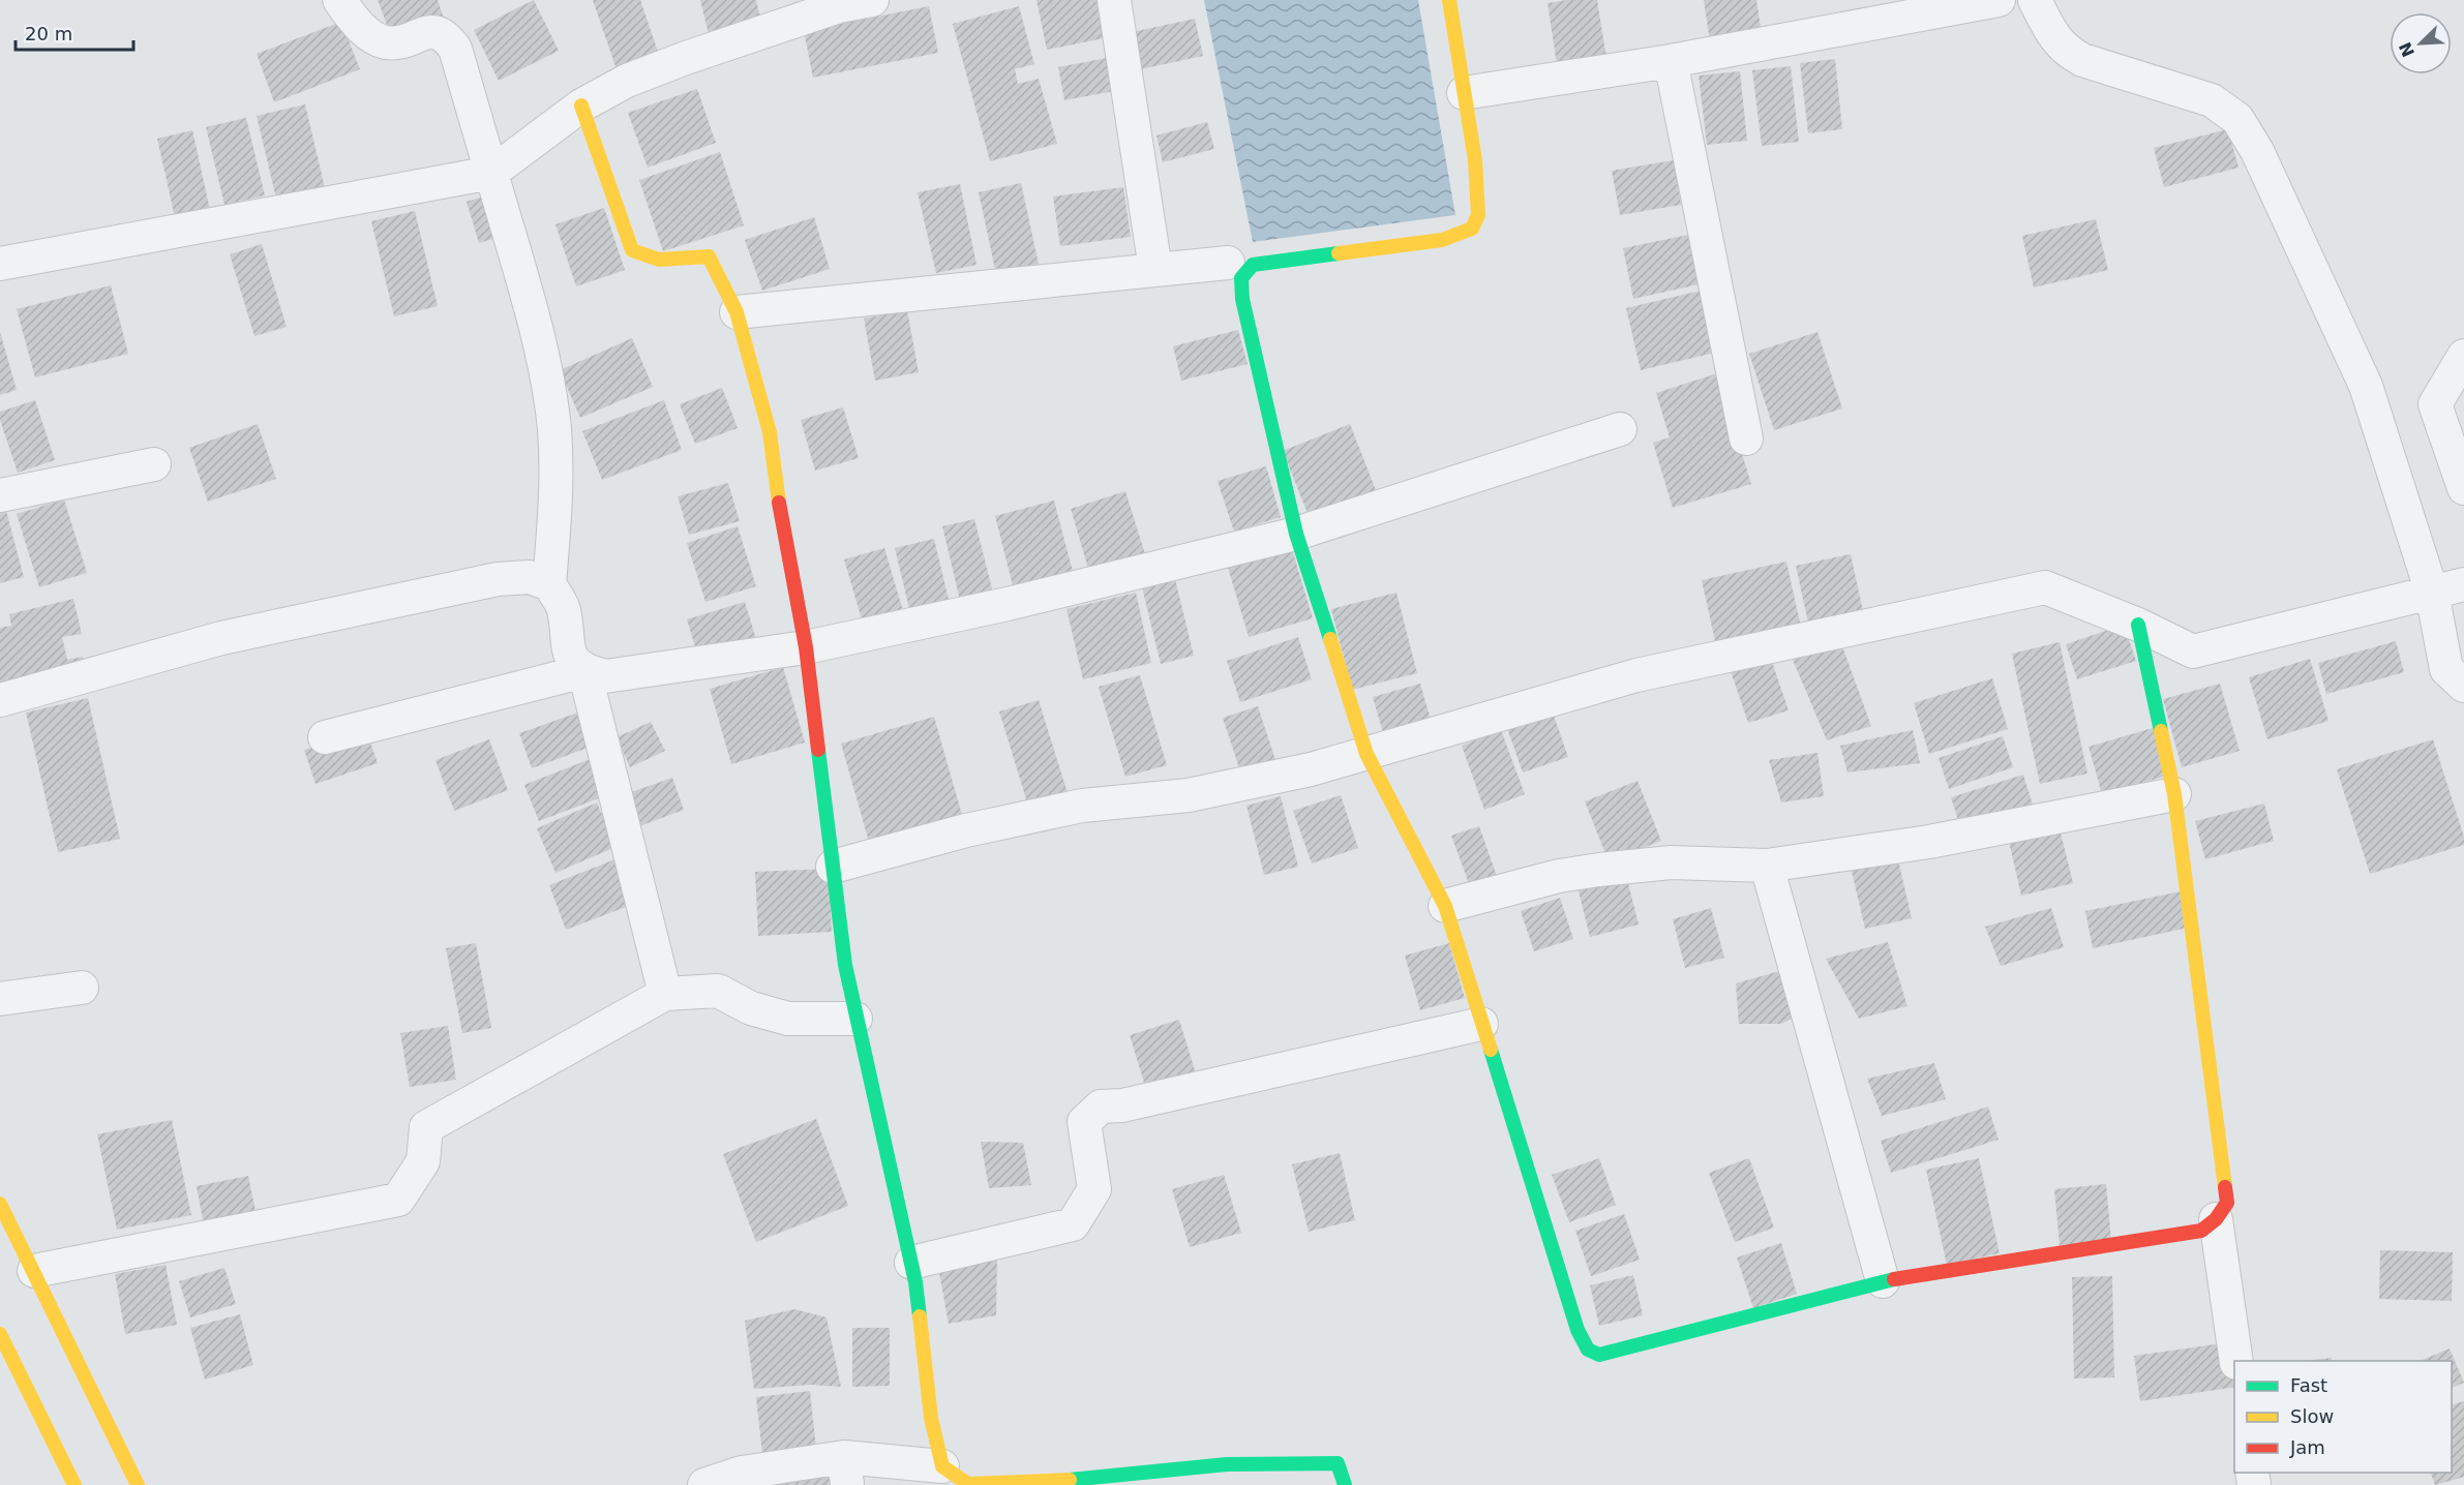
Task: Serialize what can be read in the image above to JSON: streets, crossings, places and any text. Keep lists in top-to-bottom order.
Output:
{
  "legend": ["Fast", "Slow", "Jam"],
  "scale_bar": "20 m",
  "north": "bottom left"
}
